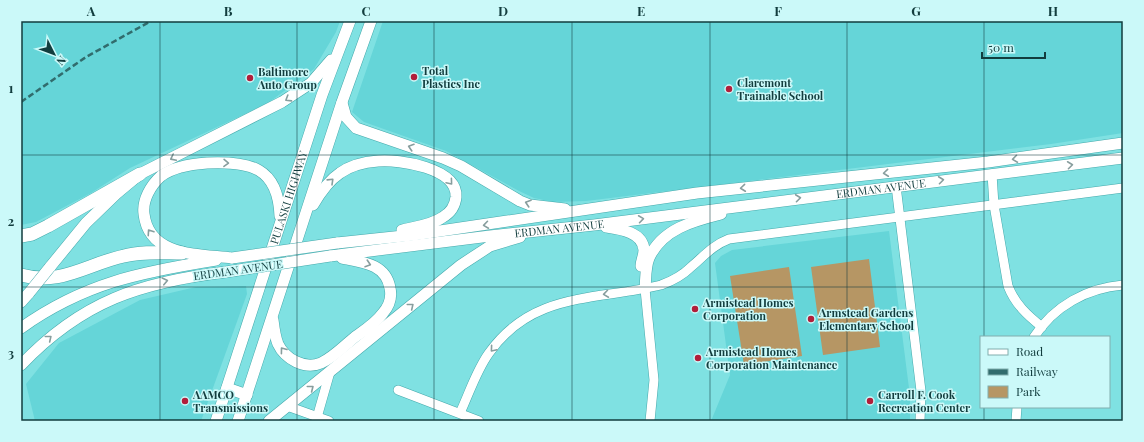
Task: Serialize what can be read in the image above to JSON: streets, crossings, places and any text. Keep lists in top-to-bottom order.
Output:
{
  "streets": {
    "main road": ["ERDMAN AVENUE", "PULASKI HIGHWAY"]
  },
  "places": [
    "Total Plastics Inc",
    "Baltimore Auto Group",
    "Claremont Trainable School",
    "Armistead Homes Corporation",
    "Armstead Gardens Elementary School",
    "Armistead Homes Corporation Maintenance",
    "AAMCO Transmissions",
    "Carroll F. Cook Recreation Center"
  ],
  "legend": ["Road", "Railway", "Park"],
  "scale_bar": "50 m",
  "north": "bottom right",
  "grid": {
    "columns": [
      "A",
      "B",
      "C",
      "D",
      "E",
      "F",
      "G",
      "H"
    ],
    "rows": ["1", "2", "3"]
  }
}
